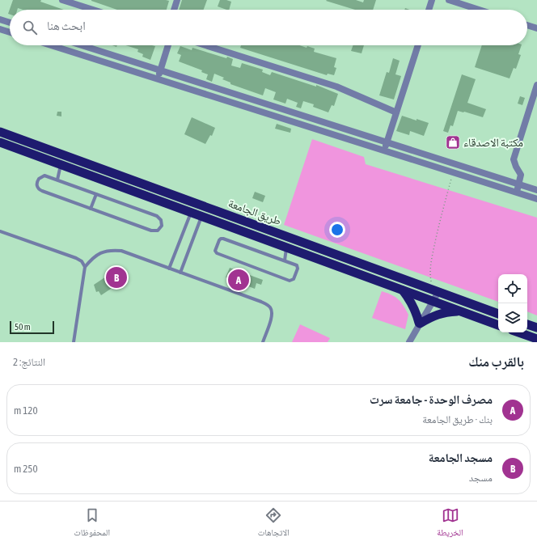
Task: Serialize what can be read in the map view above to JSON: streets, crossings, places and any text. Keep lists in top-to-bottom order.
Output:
{
  "streets": {
    "highway": ["طريق الجامعة"]
  },
  "places": {
    "shop": ["مكتبة الاصدقاء"]
  },
  "scale_bar": "50 m",
  "page": {
    "search": "ابحث هنا",
    "pins": ["B", "A"],
    "scale": "50 m",
    "heading": ["بالقرب منك", "النتائج: 2"],
    "list": [
      {
        "mark": "A",
        "name": "مصرف الوحدة - جامعة سرت",
        "note": "بنك · طريق الجامعة",
        "value": "120 m"
      },
      {
        "mark": "B",
        "name": "مسجد الجامعة",
        "note": "مسجد",
        "value": "250 m"
      }
    ],
    "nav": ["الخريطة", "الاتجاهات", "المحفوظات"]
  }
}
